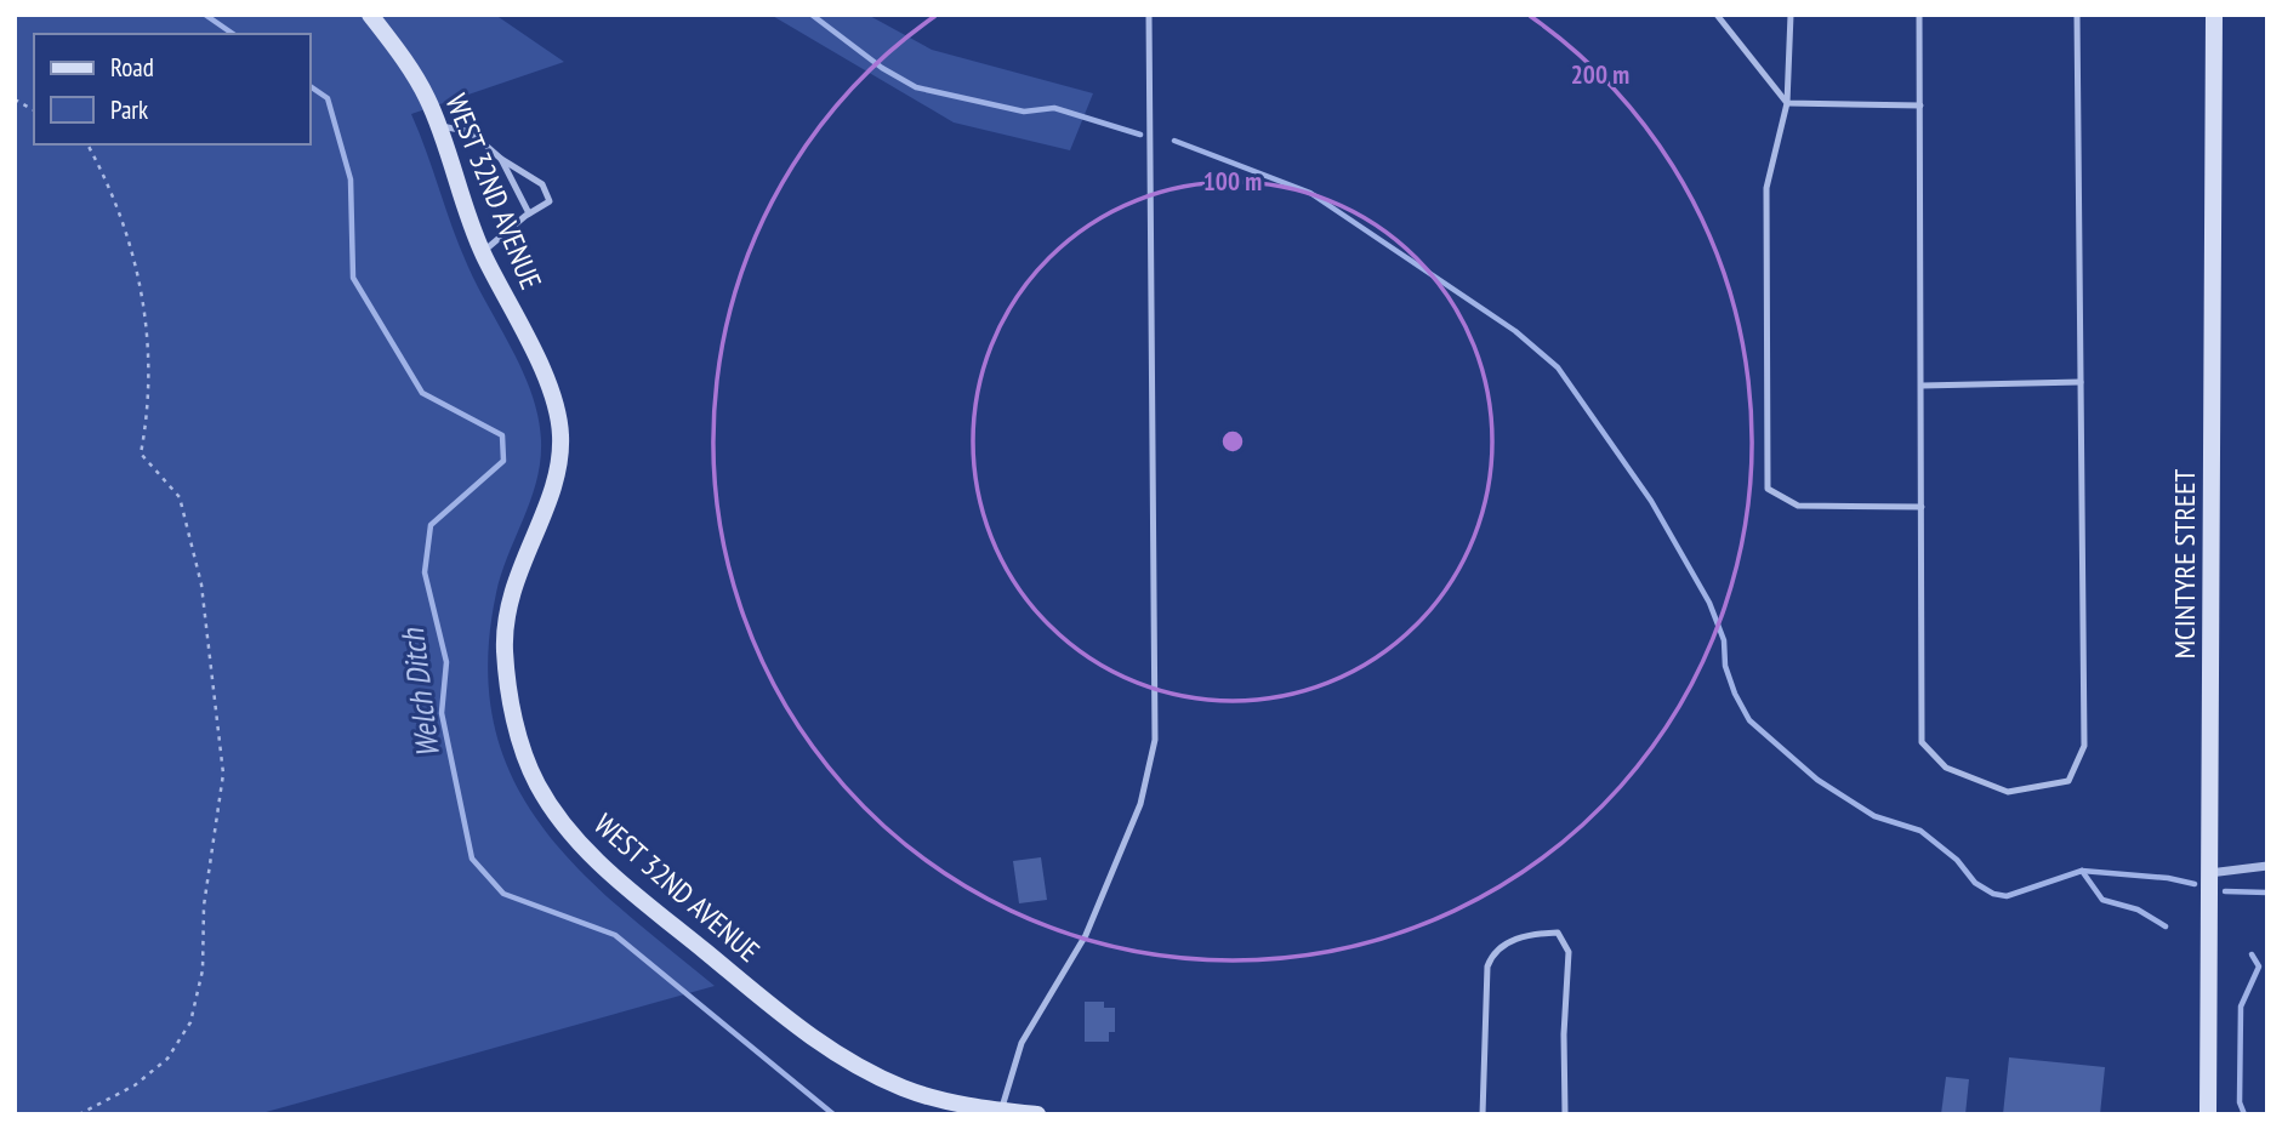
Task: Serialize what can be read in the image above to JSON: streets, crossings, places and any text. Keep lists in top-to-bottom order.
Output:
{
  "streets": {
    "street": ["WEST 32ND AVENUE", "MCINTYRE STREET"]
  },
  "water": ["Welch Ditch"],
  "legend": ["Road", "Park"],
  "rings": ["200 m", "100 m"]
}
